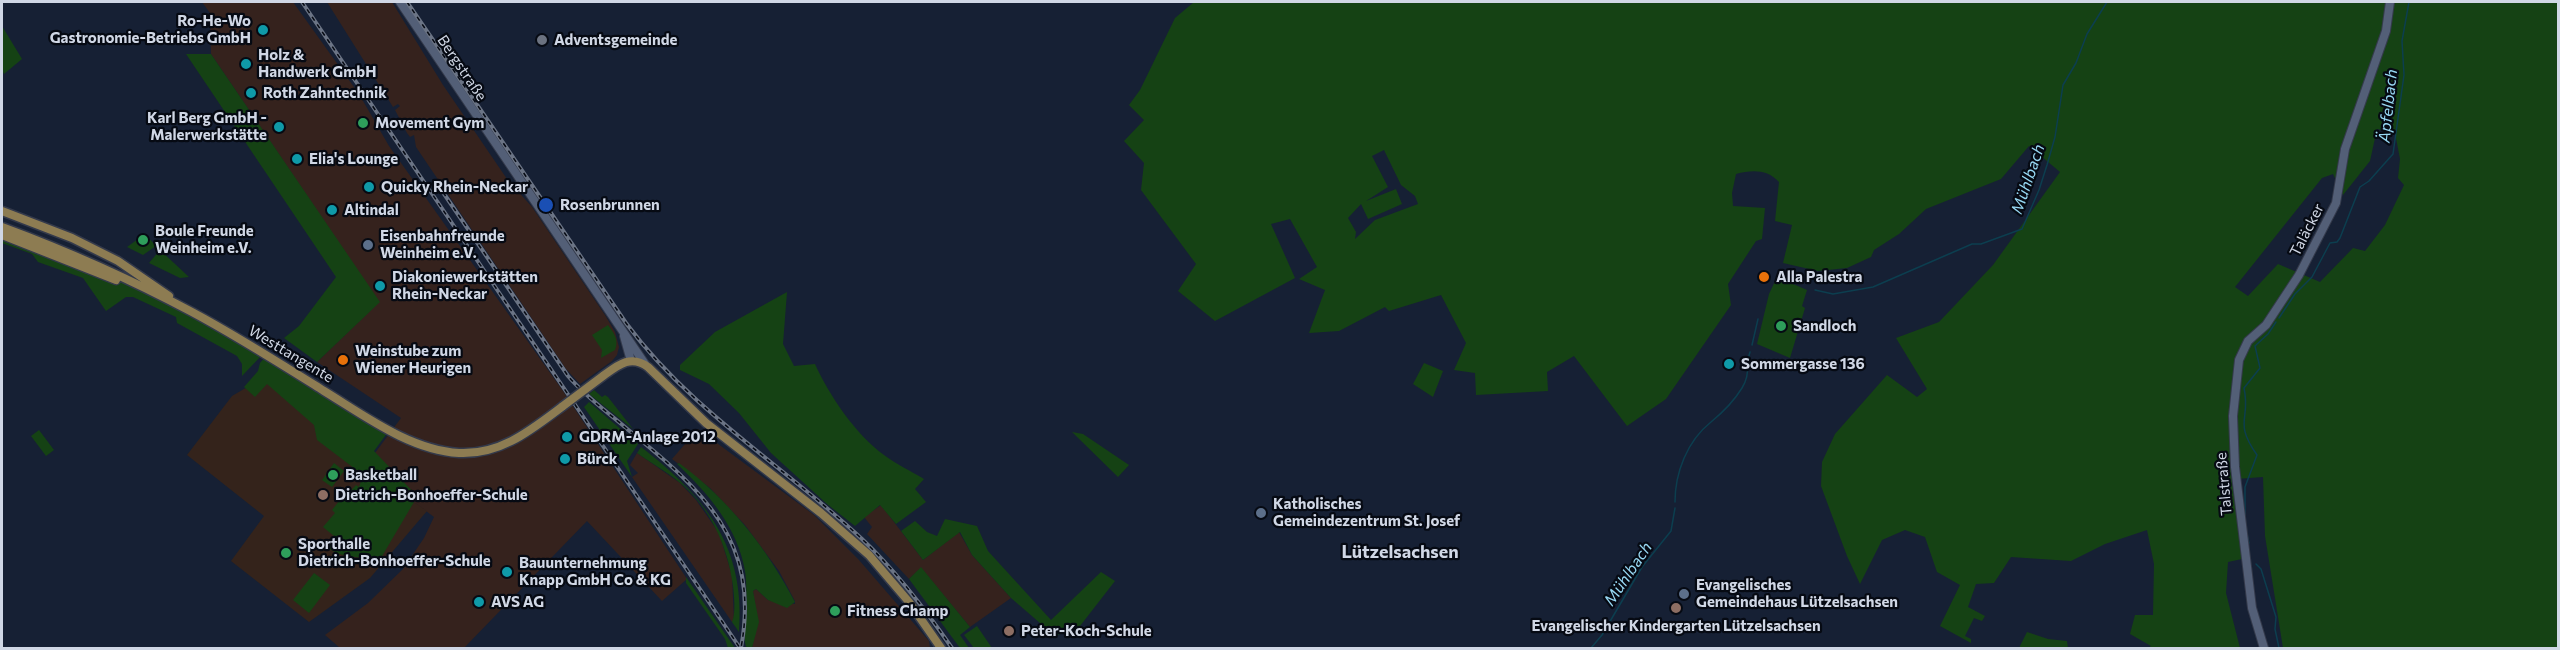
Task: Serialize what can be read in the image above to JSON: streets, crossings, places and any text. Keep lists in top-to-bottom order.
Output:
{
  "streets": {
    "main road": ["Westtangente"],
    "street": ["Bergstraße", "Taläcker", "Talstraße"]
  },
  "crossings": [
    ["Taläcker", "Talstraße"]
  ],
  "districts": ["Lützelsachsen"],
  "water": ["Äpfelbach", "Mühlbach"],
  "places": [
    "Ro-He-Wo Gastronomie-Betriebs GmbH",
    "Adventsgemeinde",
    "Holz & Handwerk GmbH",
    "Roth Zahntechnik",
    "Movement Gym",
    "Karl Berg GmbH - Malerwerkstätte",
    "Elia's Lounge",
    "Quicky Rhein-Neckar",
    "Rosenbrunnen",
    "Altindal",
    "Boule Freunde Weinheim e.V.",
    "Eisenbahnfreunde Weinheim e.V.",
    "Alla Palestra",
    "Diakoniewerkstätten Rhein-Neckar",
    "Sandloch",
    "Weinstube zum Wiener Heurigen",
    "Sommergasse 136",
    "GDRM-Anlage 2012",
    "Bürck",
    "Basketball",
    "Dietrich-Bonhoeffer-Schule",
    "Katholisches Gemeindezentrum St. Josef",
    "Sporthalle Dietrich-Bonhoeffer-Schule",
    "Bauunternehmung Knapp GmbH Co & KG",
    "Evangelisches Gemeindehaus Lützelsachsen",
    "AVS AG",
    "Evangelischer Kindergarten Lützelsachsen",
    "Fitness Champ",
    "Peter-Koch-Schule"
  ]
}
